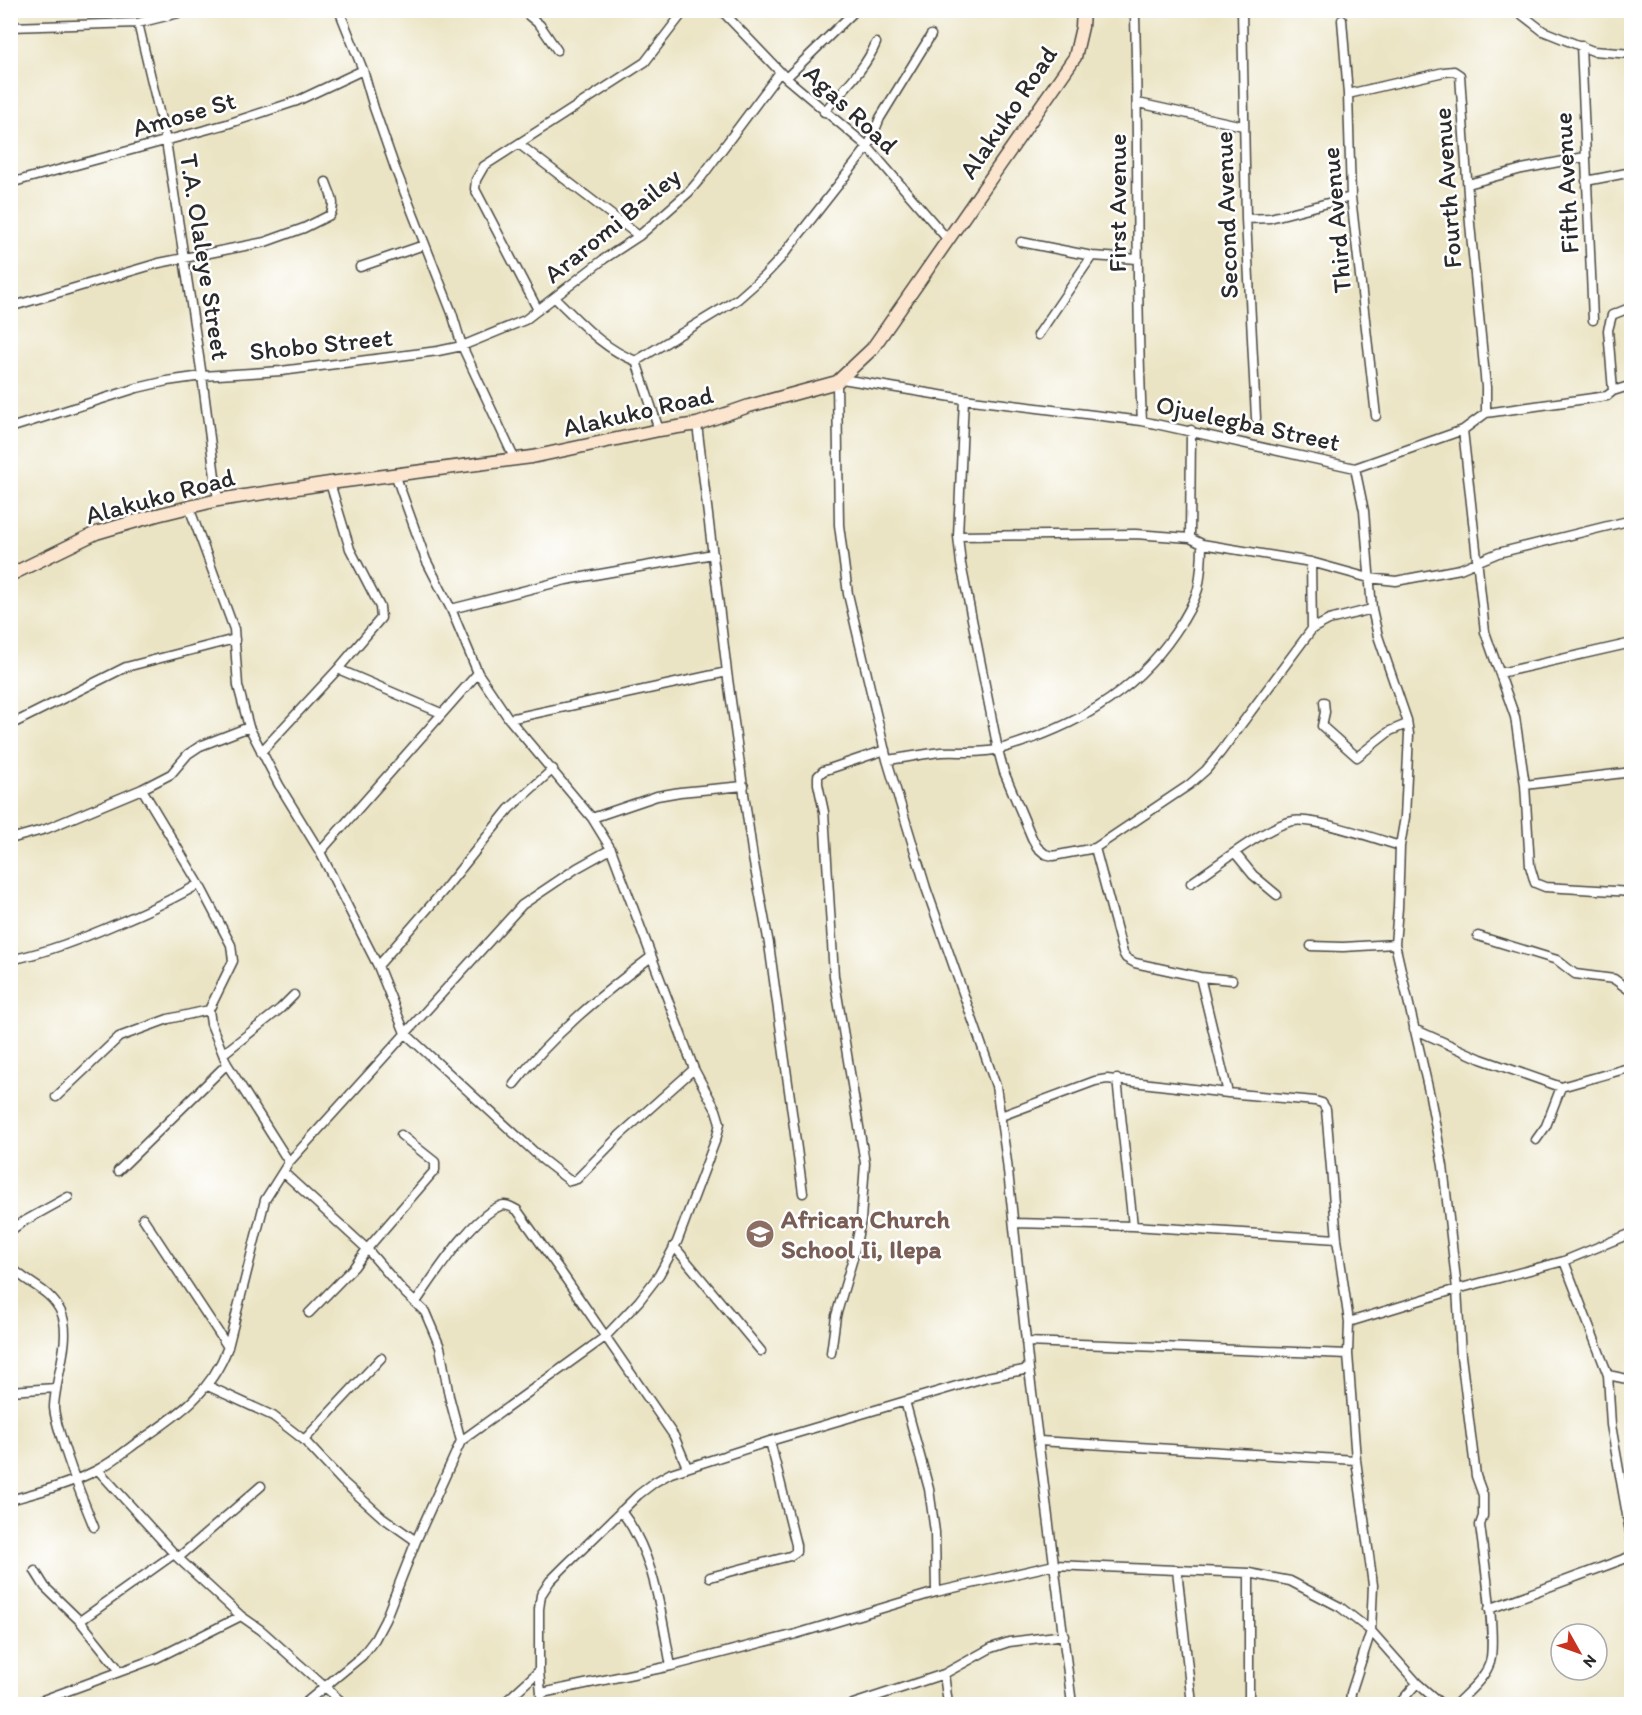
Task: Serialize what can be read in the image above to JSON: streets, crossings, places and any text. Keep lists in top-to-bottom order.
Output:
{
  "streets": {
    "main road": ["Alakuko Road"],
    "street": [
      "Agas Road",
      "Amose St",
      "Fifth Avenue",
      "Fourth Avenue",
      "First Avenue",
      "Second Avenue",
      "Third Avenue",
      "Araromi Bailey",
      "T.A. Olaleye Street",
      "Shobo Street",
      "Ojuelegba Street"
    ]
  },
  "crossings": [
    ["Agas Road", "Alakuko Road"],
    ["Agas Road", "Araromi Bailey"],
    ["Alakuko Road", "T.A. Olaleye Street"],
    ["Alakuko Road", "Ojuelegba Street"],
    ["Amose St", "T.A. Olaleye Street"],
    ["Fourth Avenue", "Third Avenue"],
    ["Fourth Avenue", "Ojuelegba Street"],
    ["First Avenue", "Ojuelegba Street"],
    ["Araromi Bailey", "Shobo Street"],
    ["T.A. Olaleye Street", "Shobo Street"]
  ],
  "places": {
    "school or university": ["African Church School Ii, Ilepa"]
  },
  "north": "bottom right"
}
